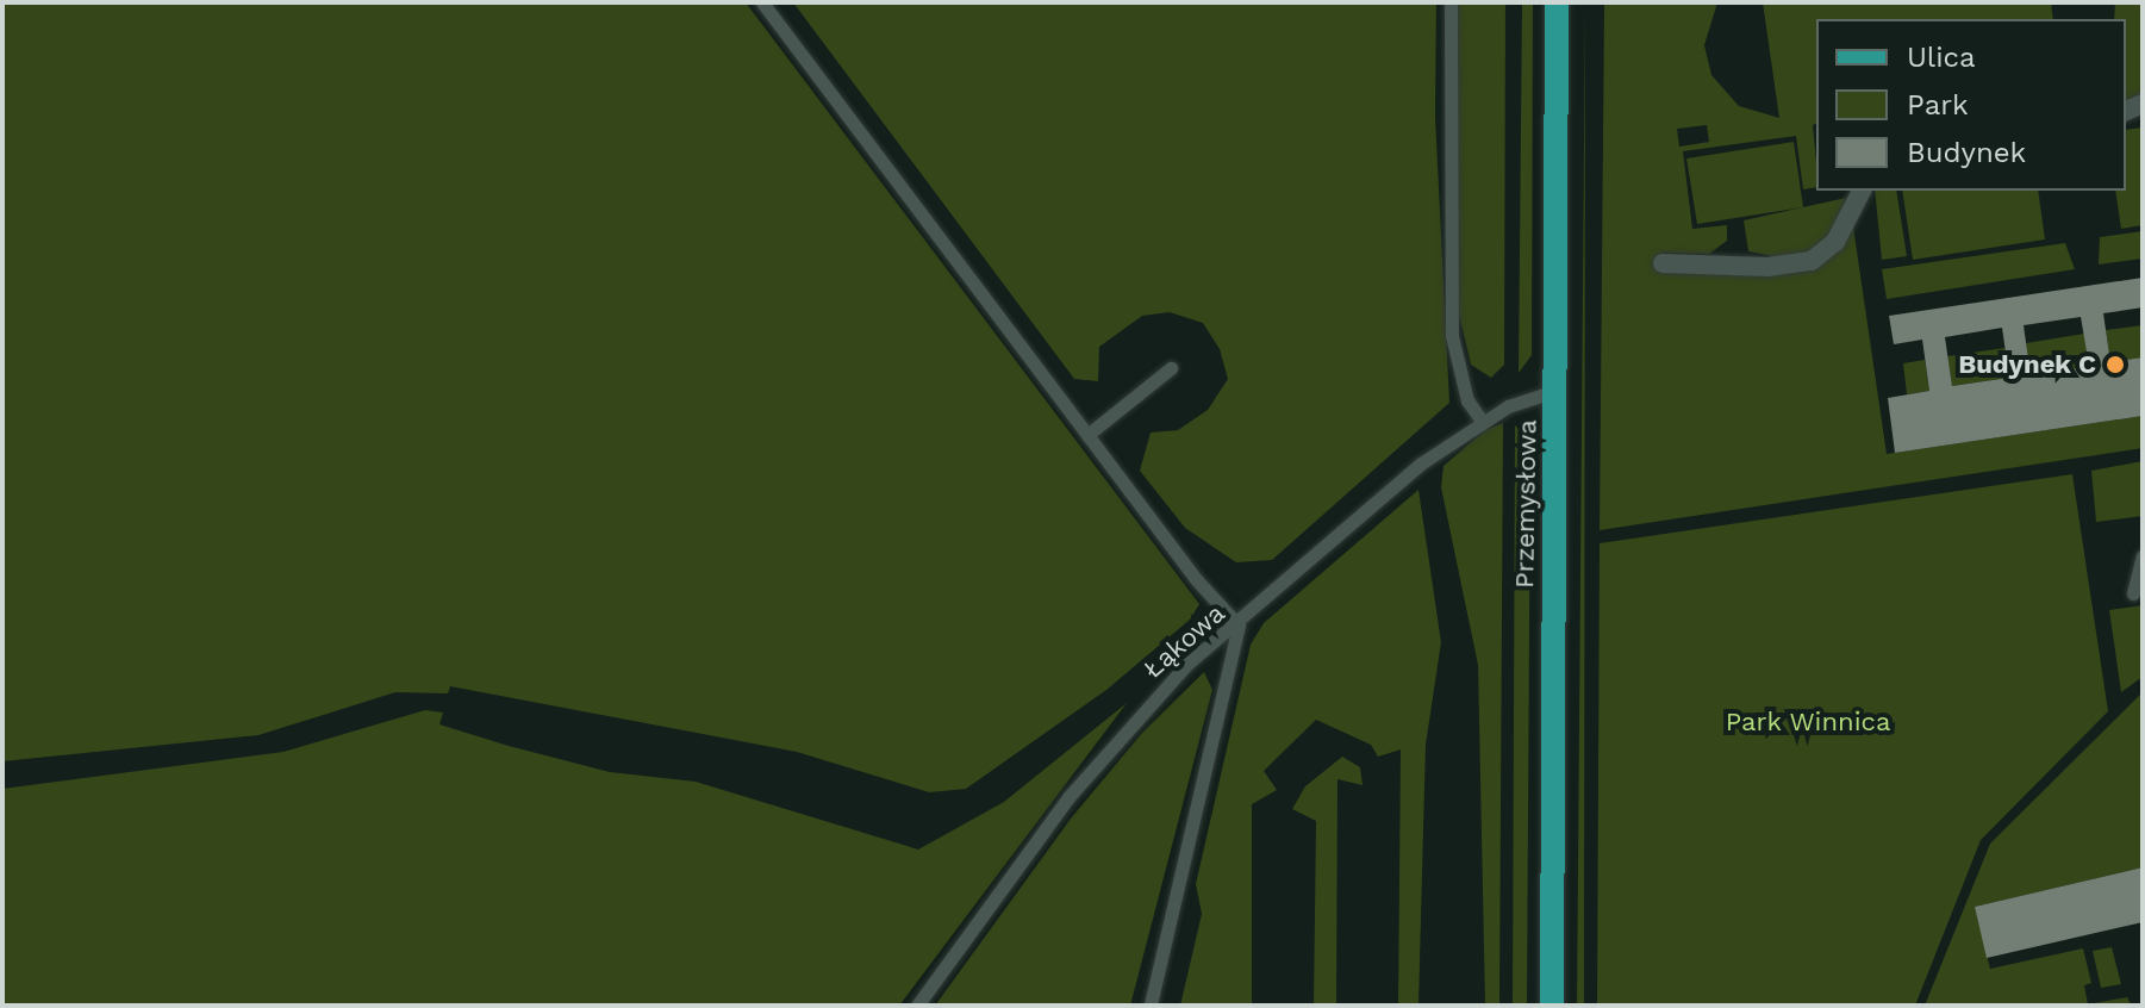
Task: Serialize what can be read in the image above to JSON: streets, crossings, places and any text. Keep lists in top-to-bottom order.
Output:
{
  "streets": {
    "main road": ["Przemysłowa"],
    "lane": ["Łąkowa"]
  },
  "crossings": [
    ["Przemysłowa", "Łąkowa"]
  ],
  "parks": ["Park Winnica"],
  "places": ["Budynek C"],
  "legend": ["Ulica", "Park", "Budynek"]
}
